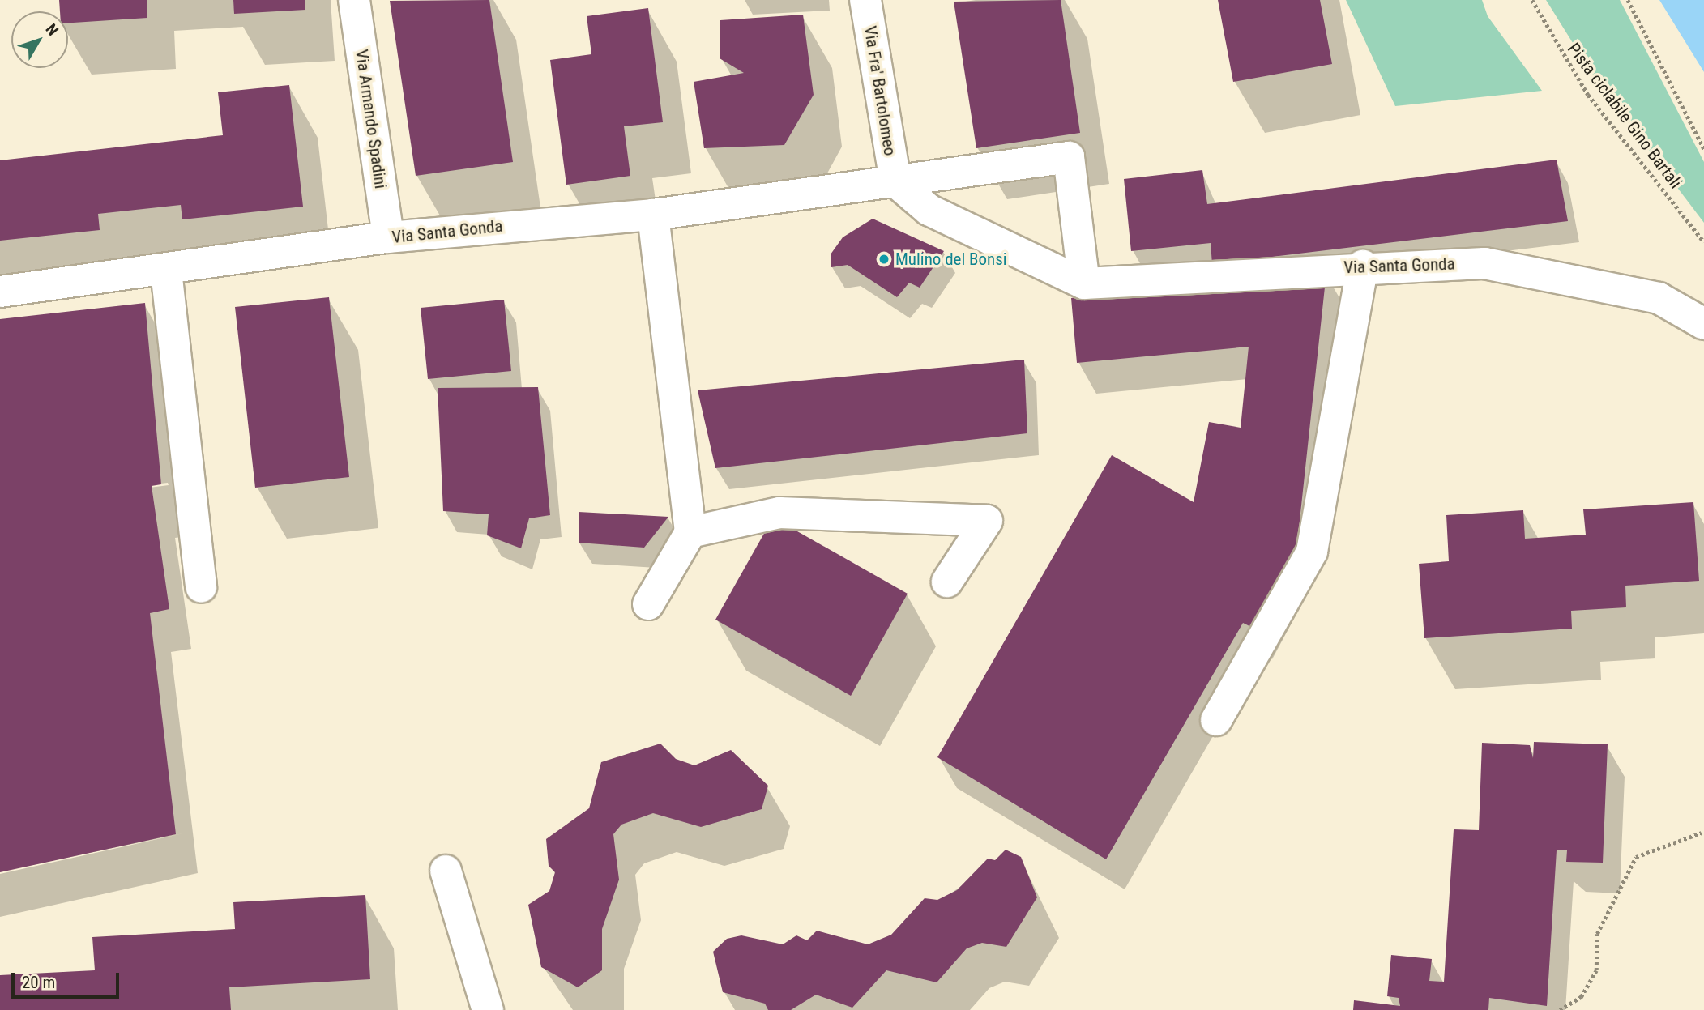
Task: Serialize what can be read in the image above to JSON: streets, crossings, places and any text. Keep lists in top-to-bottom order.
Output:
{
  "streets": {
    "street": ["Via Fra' Bartolomeo", "Via Armando Spadini", "Via Santa Gonda"],
    "path": ["Pista ciclabile Gino Bartali"]
  },
  "crossings": [
    ["Via Fra' Bartolomeo", "Via Santa Gonda"],
    ["Via Armando Spadini", "Via Santa Gonda"]
  ],
  "places": ["Mulino del Bonsi"],
  "scale_bar": "20 m",
  "north": "top right"
}
